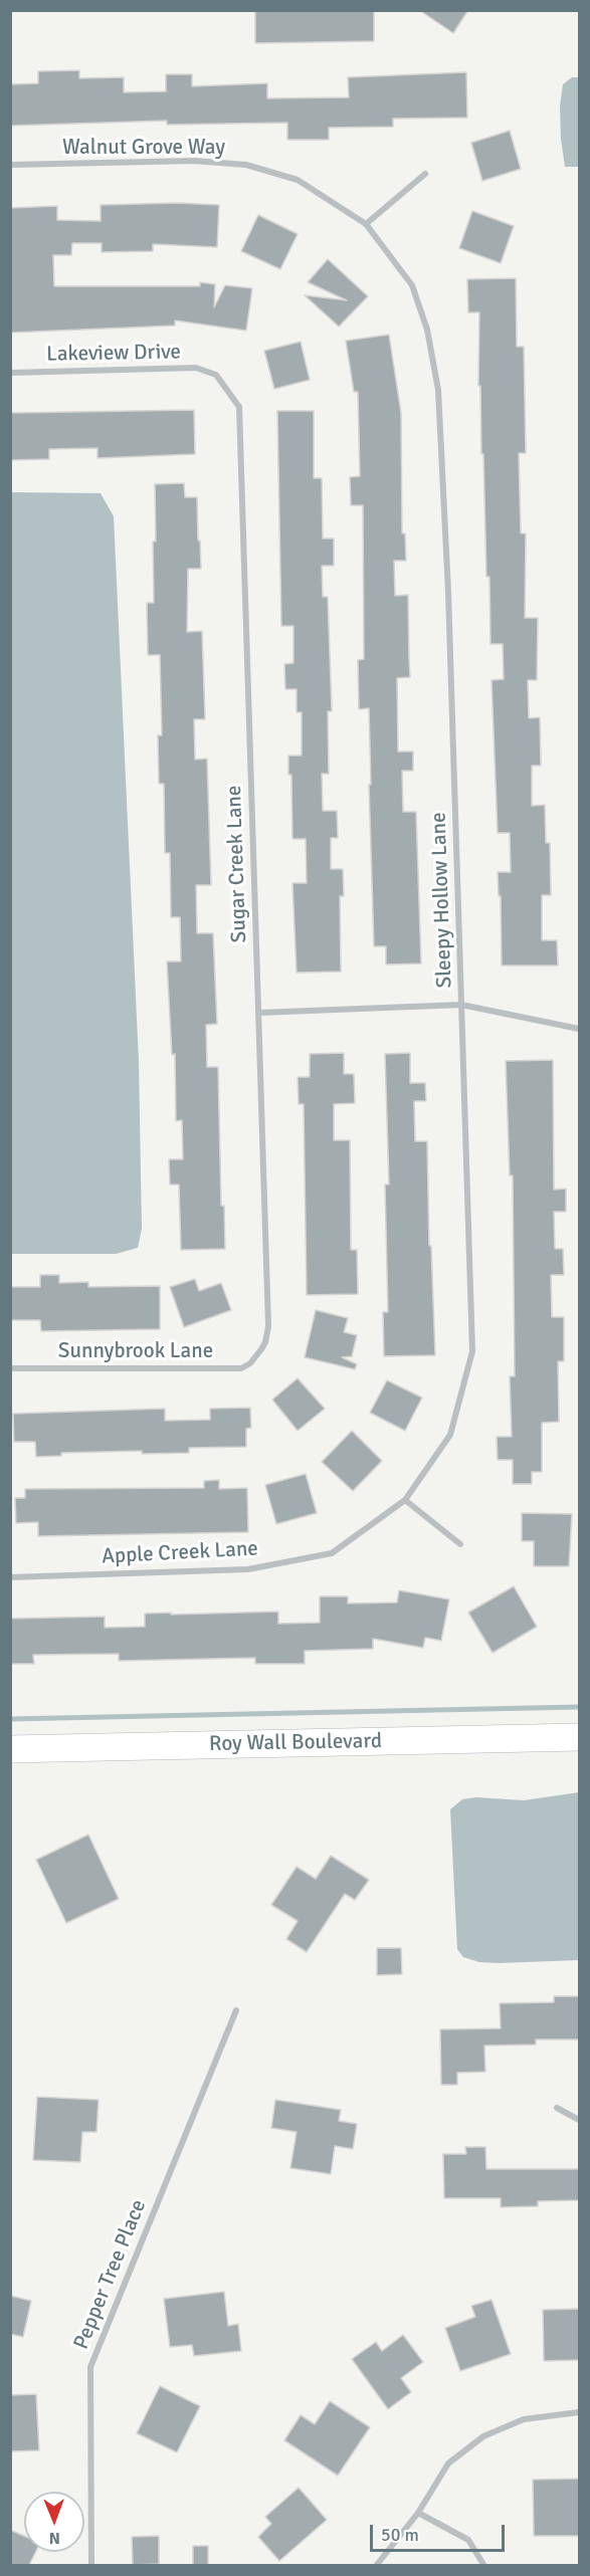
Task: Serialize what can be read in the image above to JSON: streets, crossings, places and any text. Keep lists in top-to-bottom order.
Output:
{
  "streets": {
    "street": [
      "Walnut Grove Way",
      "Lakeview Drive",
      "Sugar Creek Lane",
      "Sleepy Hollow Lane",
      "Sunnybrook Lane",
      "Apple Creek Lane",
      "Roy Wall Boulevard",
      "Pepper Tree Place"
    ]
  },
  "crossings": [
    ["Walnut Grove Way", "Sleepy Hollow Lane"],
    ["Lakeview Drive", "Sugar Creek Lane"],
    ["Sugar Creek Lane", "Sunnybrook Lane"],
    ["Sleepy Hollow Lane", "Apple Creek Lane"]
  ],
  "scale_bar": "50 m",
  "north": "bottom"
}
